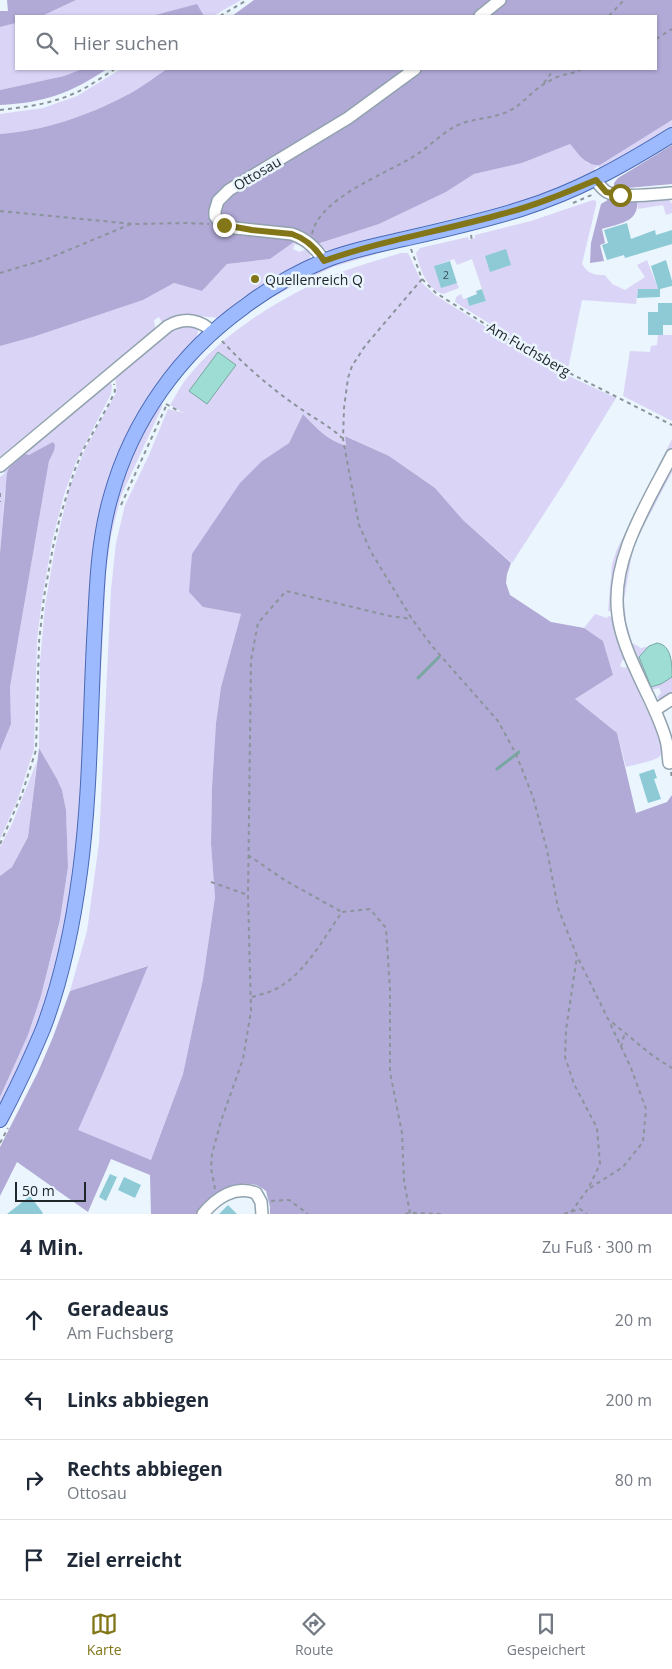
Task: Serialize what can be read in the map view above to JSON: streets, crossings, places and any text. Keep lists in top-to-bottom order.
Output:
{
  "streets": {
    "street": ["Ottosau"],
    "path": ["Am Fuchsberg"]
  },
  "places": ["Quellenreich Q"],
  "house_numbers": ["2"],
  "scale_bar": "50 m",
  "page": {
    "search": "Hier suchen",
    "scale": "50 m",
    "heading": ["4 Min.", "Zu Fuß · 300 m"],
    "list": [
      ["Geradeaus", "Am Fuchsberg", "20 m"],
      ["Links abbiegen", "200 m"],
      ["Rechts abbiegen", "Ottosau", "80 m"],
      "Ziel erreicht"
    ],
    "nav": ["Karte", "Route", "Gespeichert"]
  }
}
